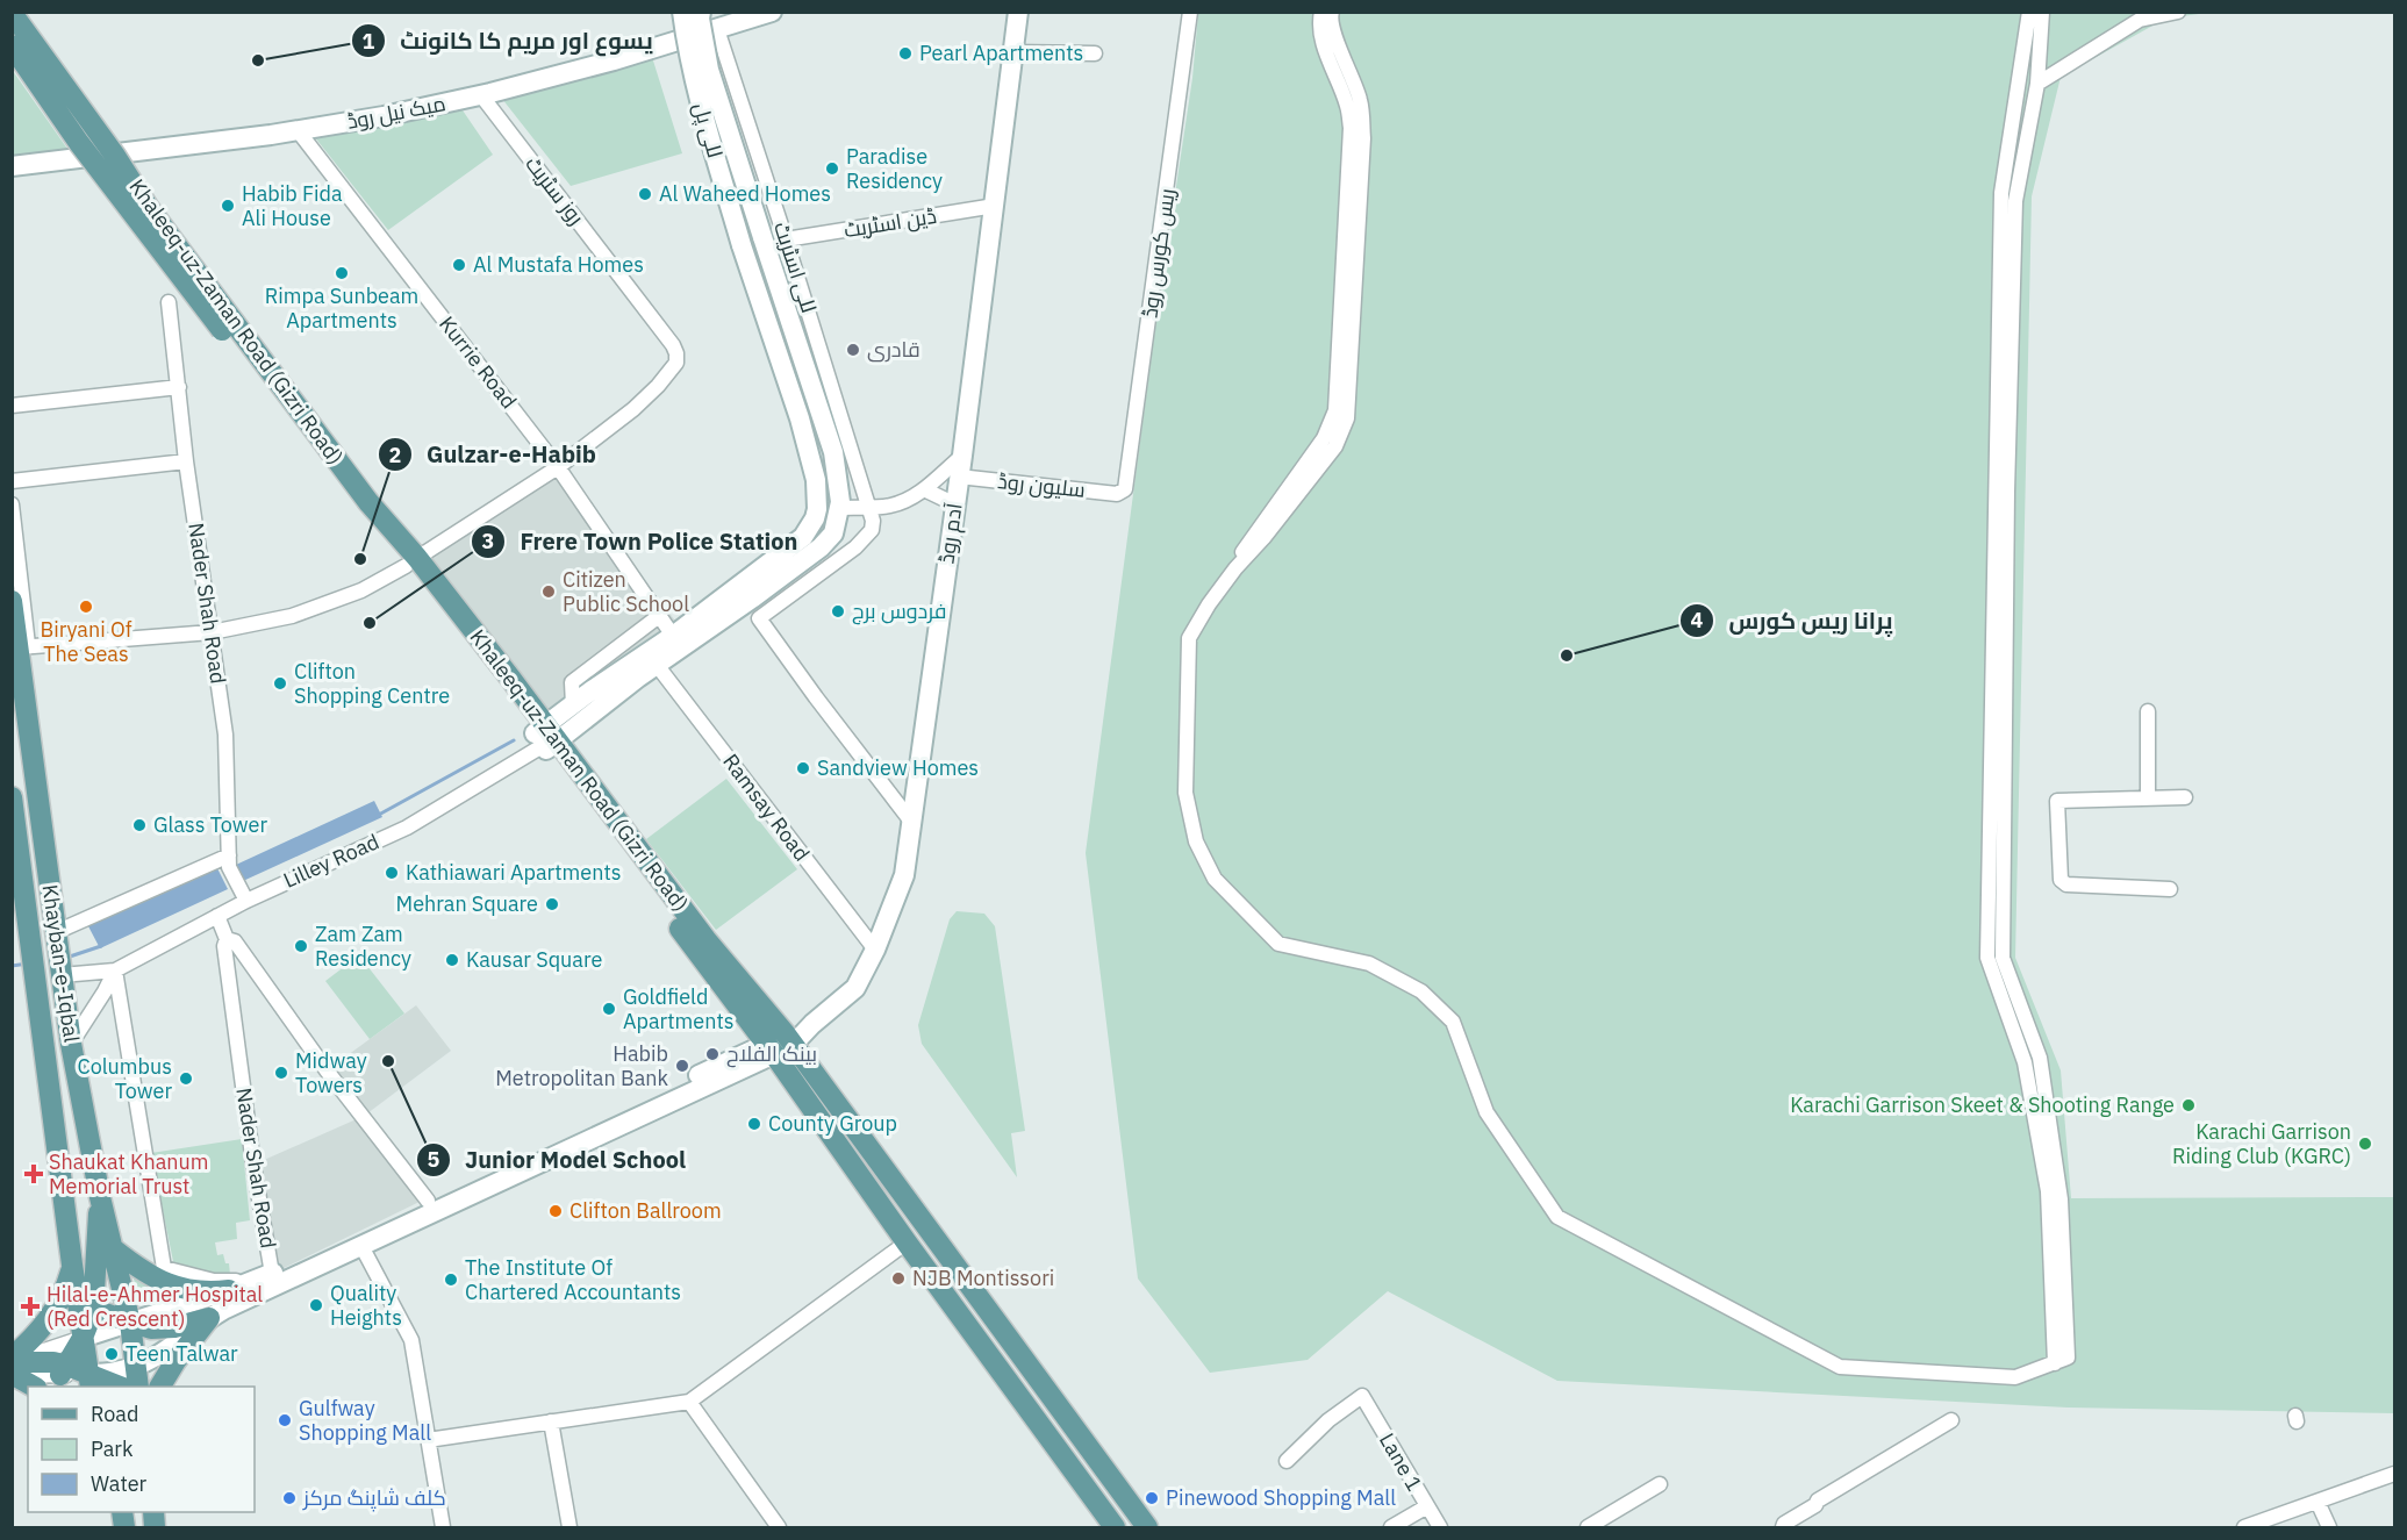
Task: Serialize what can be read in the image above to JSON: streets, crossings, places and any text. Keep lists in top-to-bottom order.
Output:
{
  "streets": {
    "main road": ["Khaleeq-uz-Zaman Road (Gizri Road)", "Khayban-e-Iqbal"],
    "street": [
      "میک نیل روڈ",
      "للی پل",
      "روز سٹریٹ",
      "ڈین اسٹریٹ",
      "ریس کورس روڈ",
      "للی اسٹریٹ",
      "Kurrie Road",
      "سلیون روڈ",
      "آدم روڈ",
      "Nader Shah Road",
      "Ramsay Road",
      "Lilley Road",
      "Lane 1"
    ]
  },
  "crossings": [
    ["میک نیل روڈ", "روز سٹریٹ"],
    ["میک نیل روڈ", "للی اسٹریٹ"],
    ["میک نیل روڈ", "Kurrie Road"],
    ["للی پل", "Lilley Road"],
    ["روز سٹریٹ", "Kurrie Road"],
    ["ڈین اسٹریٹ", "للی اسٹریٹ"],
    ["ڈین اسٹریٹ", "آدم روڈ"],
    ["ریس کورس روڈ", "سلیون روڈ"],
    ["Khaleeq-uz-Zaman Road (Gizri Road)", "آدم روڈ"],
    ["Khaleeq-uz-Zaman Road (Gizri Road)", "Lilley Road"],
    ["Kurrie Road", "Lilley Road"],
    ["سلیون روڈ", "آدم روڈ"],
    ["آدم روڈ", "Ramsay Road"],
    ["Nader Shah Road", "Lilley Road"],
    ["Lilley Road", "Khayban-e-Iqbal"]
  ],
  "places": {
    "other": [
      "Pearl Apartments",
      "یسوع اور مریم کا کانونٹ",
      "Paradise Residency",
      "Al Waheed Homes",
      "Habib Fida Ali House",
      "Al Mustafa Homes",
      "Rimpa Sunbeam Apartments",
      "قادری",
      "Gulzar-e-Habib",
      "Citizen Public School",
      "Biryani Of The Seas",
      "فردوس برج",
      "Frere Town Police Station",
      "پرانا ریس کورس",
      "Clifton Shopping Centre",
      "Sandview Homes",
      "Glass Tower",
      "Kathiawari Apartments",
      "Mehran Square",
      "Zam Zam Residency",
      "Kausar Square",
      "Goldfield Apartments",
      "بینک الفلاح",
      "Junior Model School",
      "Habib Metropolitan Bank",
      "Midway Towers",
      "Columbus Tower",
      "Karachi Garrison Skeet & Shooting Range",
      "County Group",
      "Karachi Garrison Riding Club (KGRC)",
      "Clifton Ballroom",
      "NJB Montissori",
      "The Institute Of Chartered Accountants",
      "Quality Heights",
      "Teen Talwar",
      "Gulfway Shopping Mall",
      "کلف شاپنگ مرکز",
      "Pinewood Shopping Mall"
    ],
    "health": ["Shaukat Khanum Memorial Trust", "Hilal-e-Ahmer Hospital (Red Crescent)"]
  },
  "legend": ["Road", "Park", "Water"]
}
